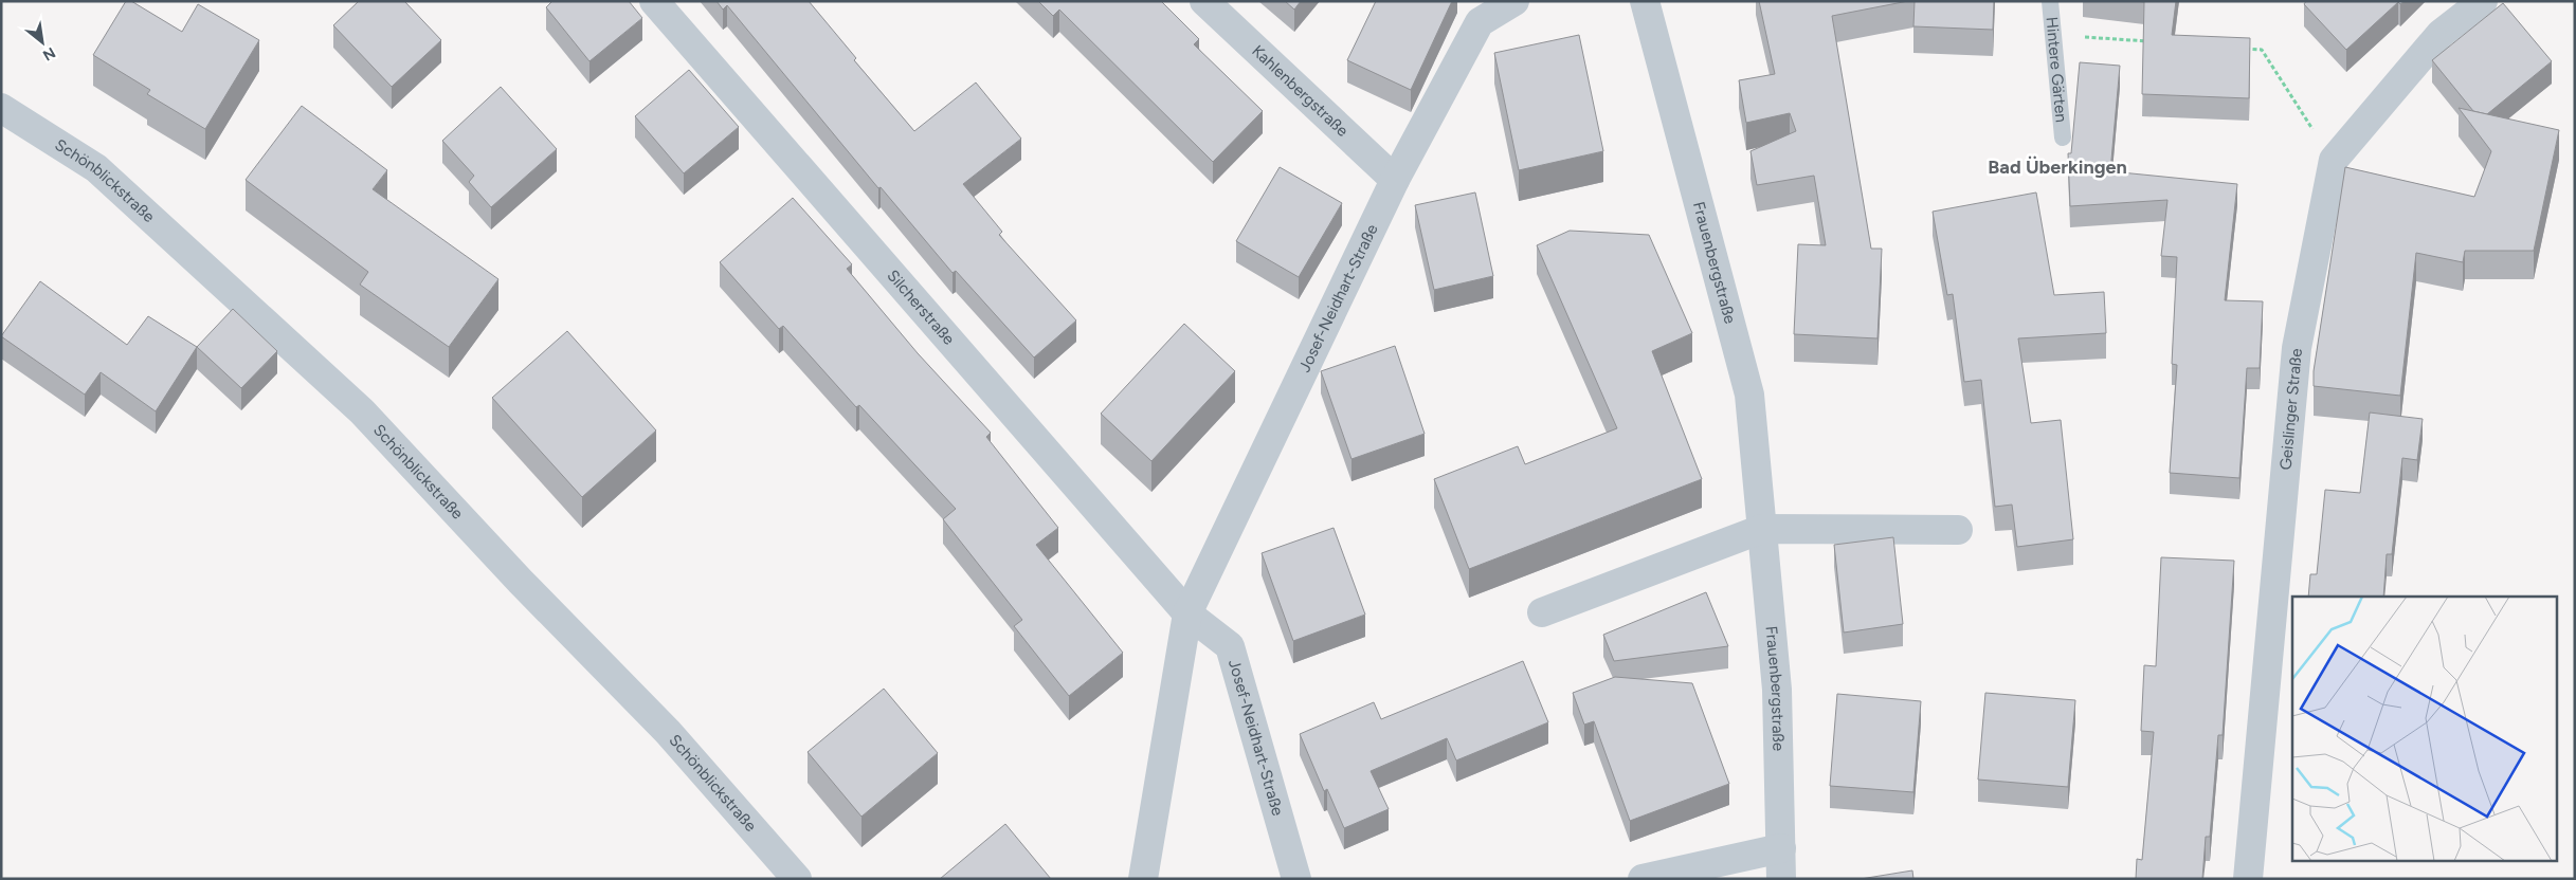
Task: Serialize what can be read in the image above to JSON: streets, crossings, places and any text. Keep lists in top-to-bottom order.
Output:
{
  "streets": {
    "street": [
      "Kahlenbergstraße",
      "Schönblickstraße",
      "Frauenbergstraße",
      "Josef-Neidhart-Straße",
      "Silcherstraße",
      "Geislinger Straße"
    ],
    "lane": ["Hintere Gärten"]
  },
  "crossings": [
    ["Kahlenbergstraße", "Josef-Neidhart-Straße"],
    ["Josef-Neidhart-Straße", "Silcherstraße"]
  ],
  "districts": ["Bad Überkingen"],
  "north": "bottom right"
}
